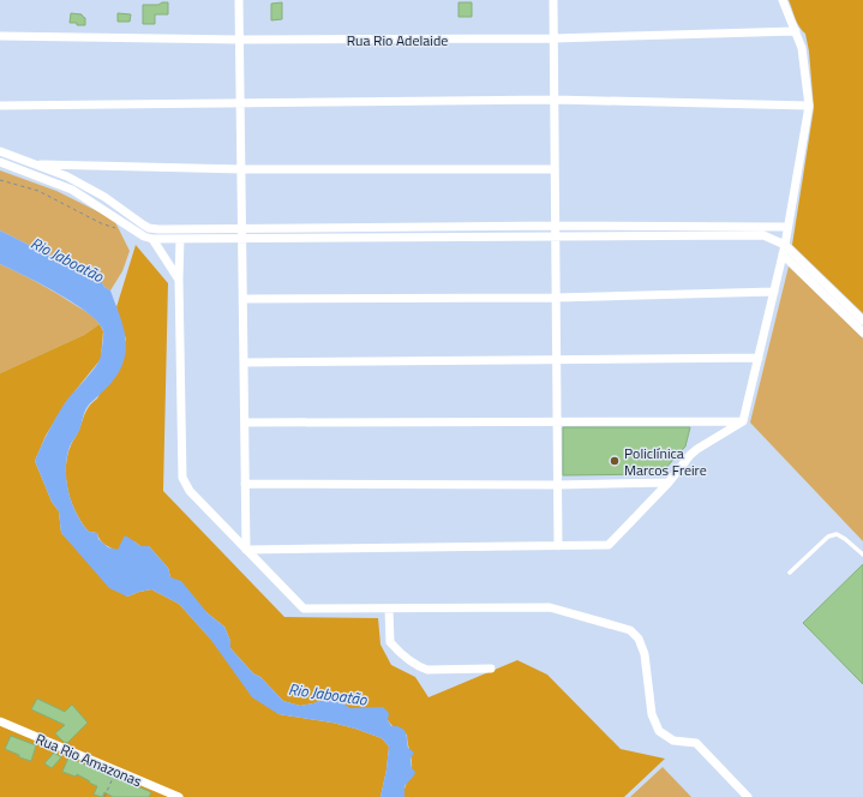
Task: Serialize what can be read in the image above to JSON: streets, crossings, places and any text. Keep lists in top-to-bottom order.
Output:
{
  "streets": {
    "street": ["Rua Rio Adelaide", "Rua Rio Amazonas"]
  },
  "water": ["Rio Jaboatão"],
  "places": ["Policlínica Marcos Freire"]
}
